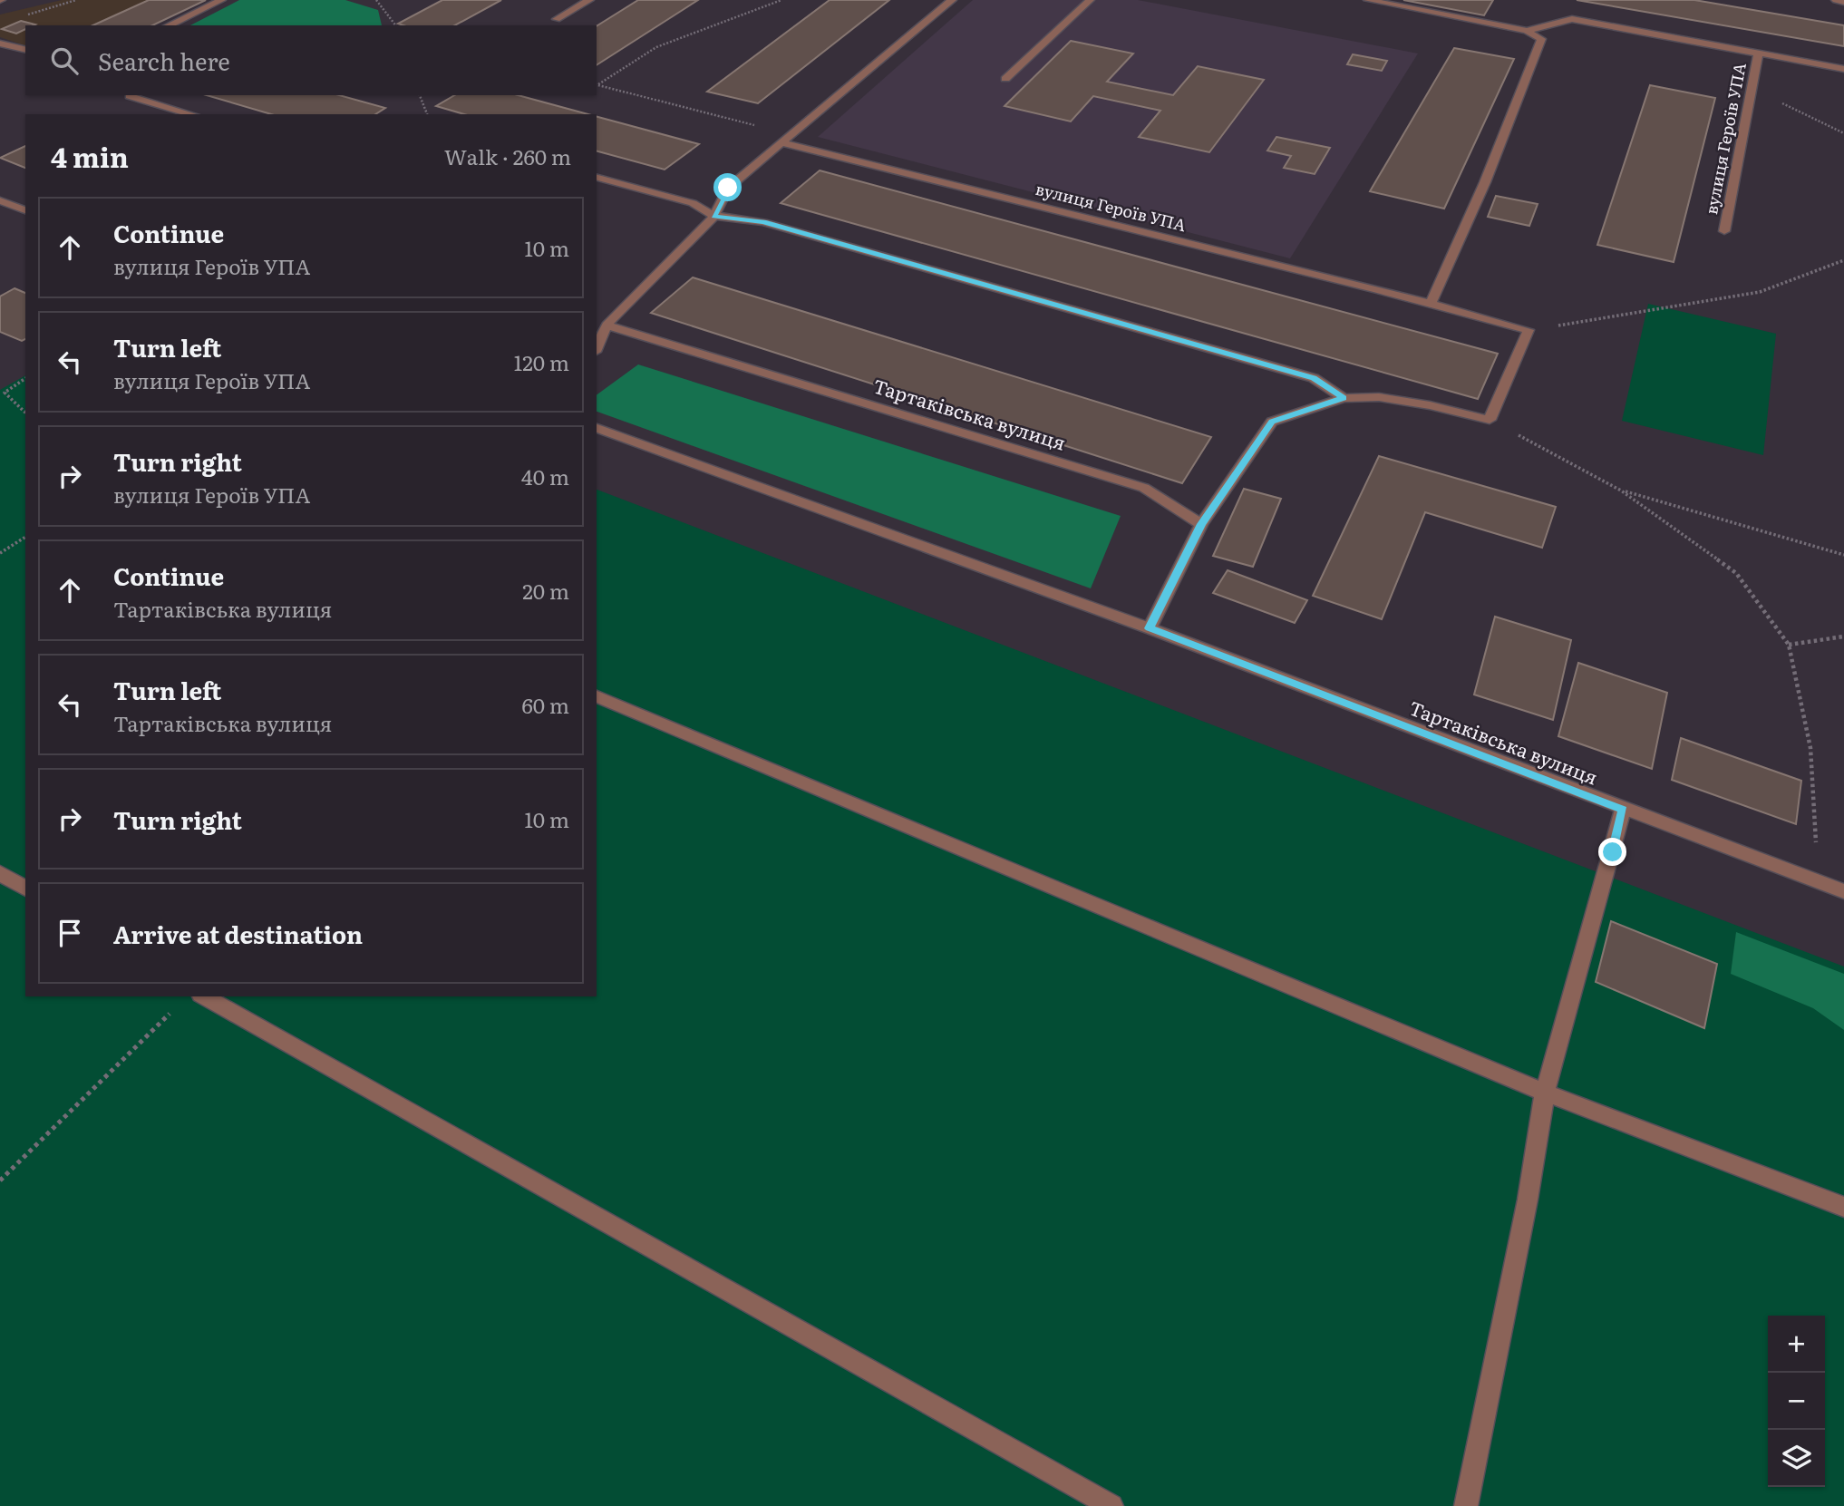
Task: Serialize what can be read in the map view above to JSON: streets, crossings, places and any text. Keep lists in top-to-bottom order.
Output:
{
  "streets": {
    "street": ["вулиця Героїв УПА", "Тартаківська вулиця"]
  },
  "page": {
    "search": "Search here",
    "heading": ["4 min", "Walk · 260 m"],
    "list": [
      ["Continue", "вулиця Героїв УПА", "10 m"],
      ["Turn left", "вулиця Героїв УПА", "120 m"],
      ["Turn right", "вулиця Героїв УПА", "40 m"],
      ["Continue", "Тартаківська вулиця", "20 m"],
      ["Turn left", "Тартаківська вулиця", "60 m"],
      ["Turn right", "10 m"],
      "Arrive at destination"
    ],
    "map_buttons": ["+", "−"]
  }
}
